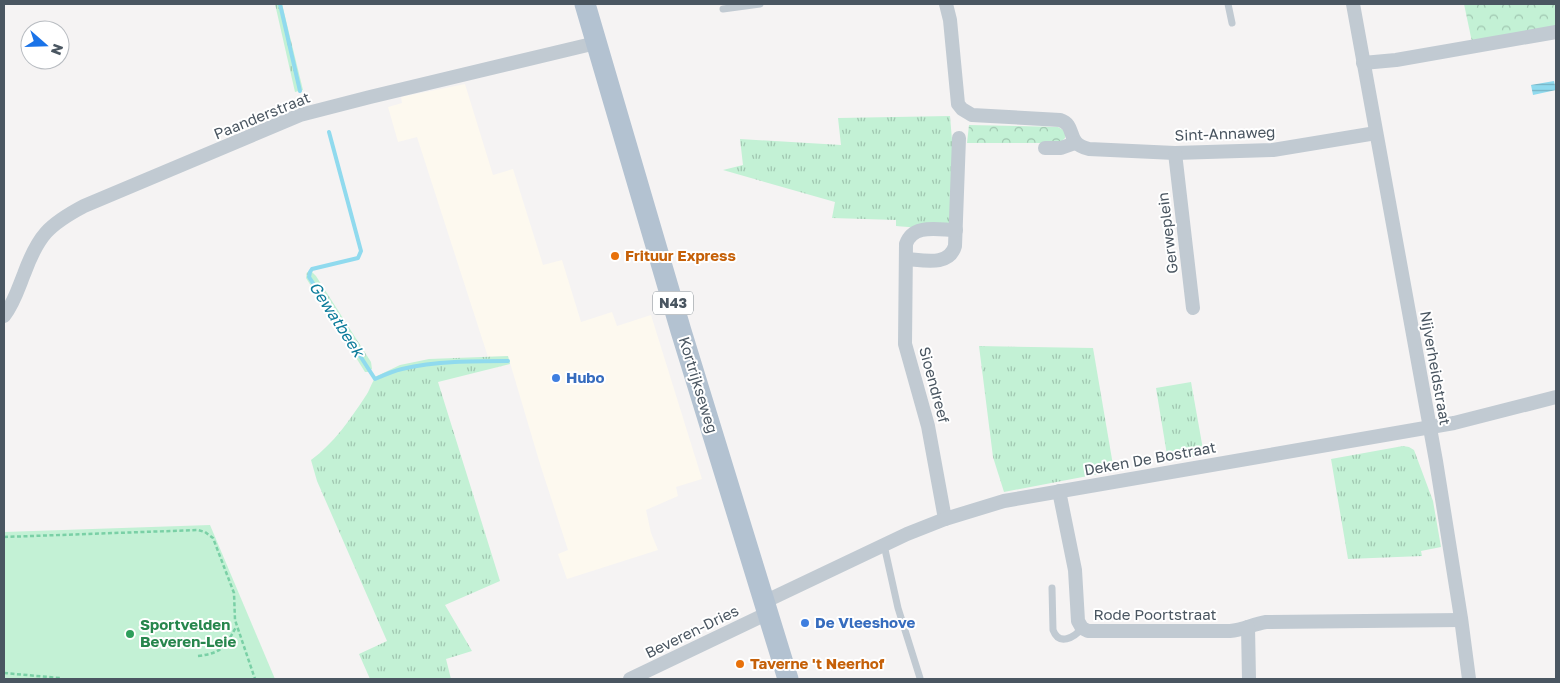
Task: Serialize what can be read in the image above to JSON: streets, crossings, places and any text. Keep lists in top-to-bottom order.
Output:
{
  "streets": {
    "main road": ["N43", "Kortrijkseweg"],
    "street": [
      "Paanderstraat",
      "Sint-Annaweg",
      "Gerweplein",
      "Nijverheidstraat",
      "Sioendreef",
      "Deken De Bostraat",
      "Rode Poortstraat",
      "Beveren-Dries"
    ]
  },
  "crossings": [
    ["Paanderstraat", "Kortrijkseweg"],
    ["Sint-Annaweg", "Gerweplein"],
    ["Sint-Annaweg", "Nijverheidstraat"],
    ["Nijverheidstraat", "Deken De Bostraat"],
    ["Nijverheidstraat", "Rode Poortstraat"],
    ["Kortrijkseweg", "Deken De Bostraat"],
    ["Kortrijkseweg", "Beveren-Dries"],
    ["Sioendreef", "Deken De Bostraat"],
    ["Deken De Bostraat", "Rode Poortstraat"],
    ["Deken De Bostraat", "Beveren-Dries"]
  ],
  "water": ["Gewatbeek"],
  "places": [
    "Frituur Express",
    "Hubo",
    "De Vleeshove",
    "Sportvelden Beveren-Leie",
    "Taverne 't Neerhof"
  ],
  "north": "right"
}
